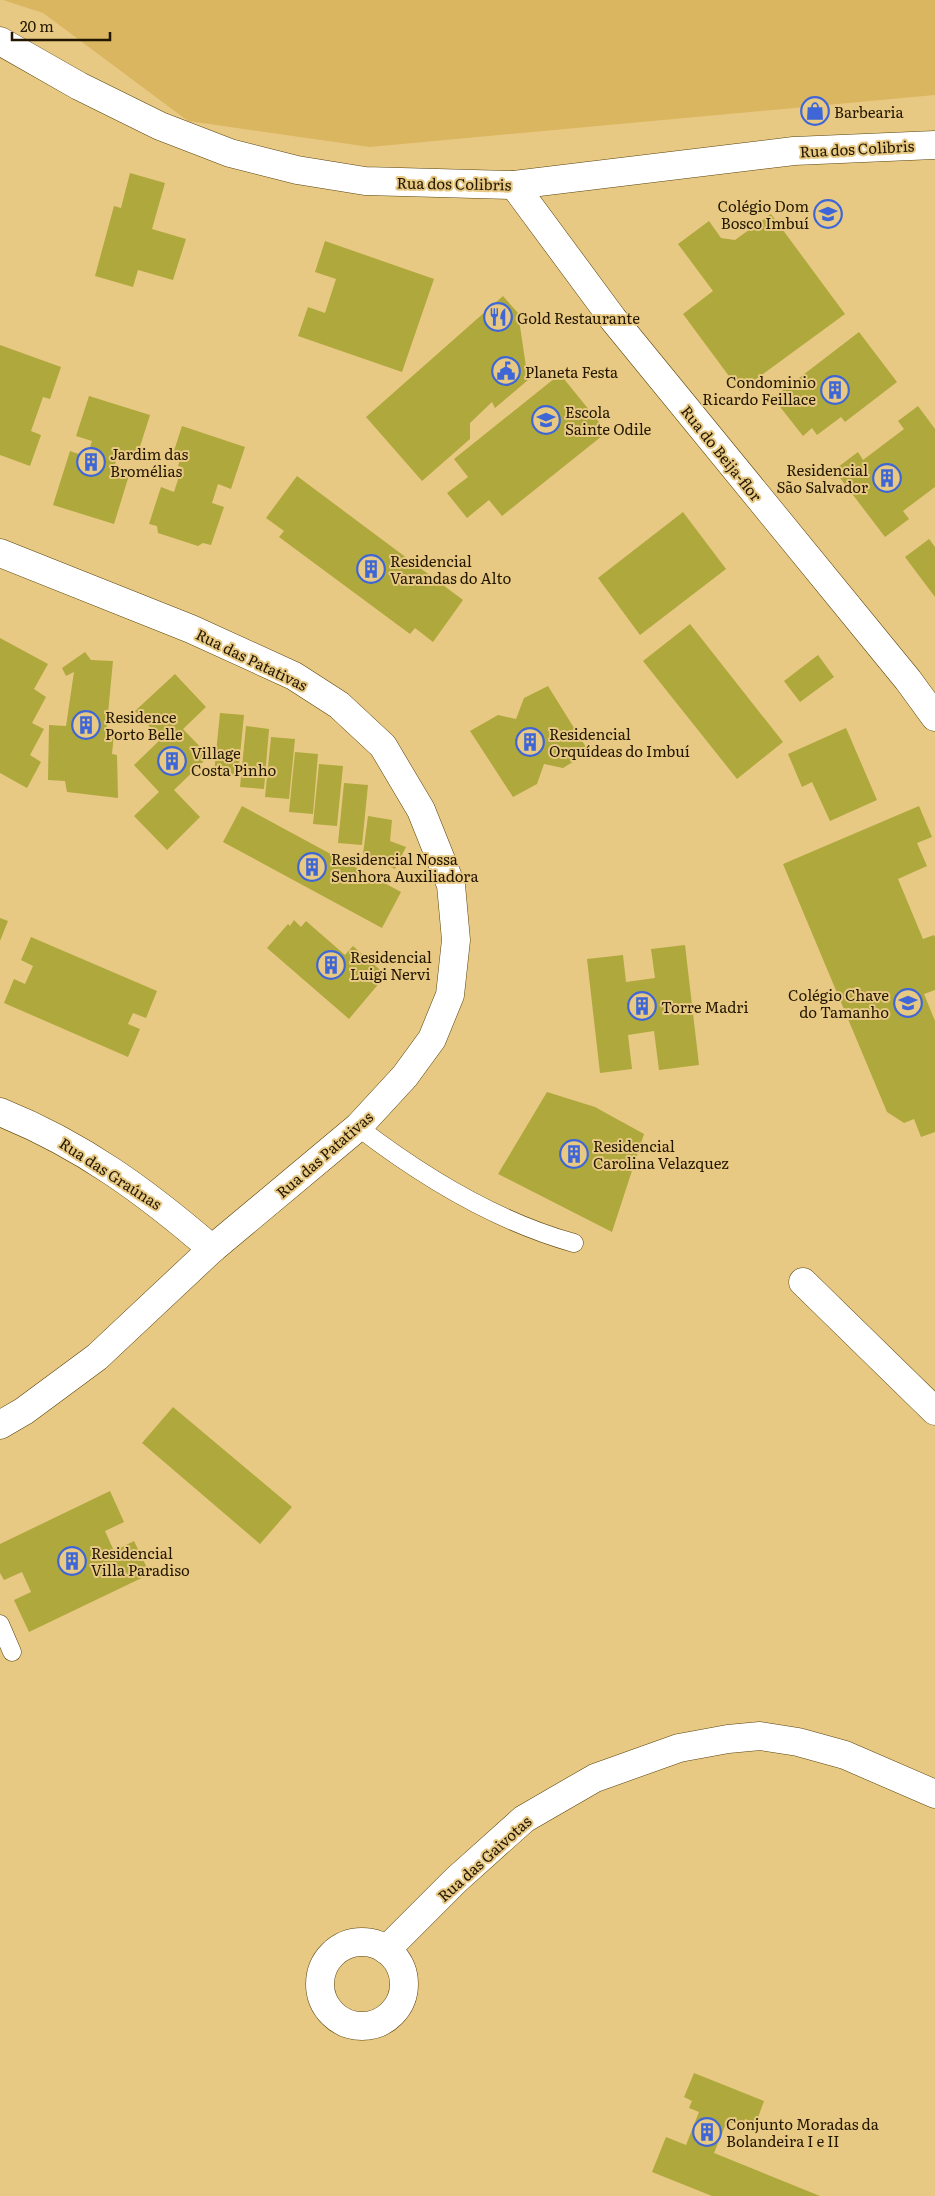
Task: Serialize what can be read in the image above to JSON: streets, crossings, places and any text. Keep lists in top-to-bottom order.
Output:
{
  "streets": {
    "street": [
      "Rua dos Colibris",
      "Rua do Beija-flor",
      "Rua das Patativas",
      "Rua das Graúnas",
      "Rua das Gaivotas"
    ]
  },
  "crossings": [
    ["Rua dos Colibris", "Rua do Beija-flor"],
    ["Rua das Patativas", "Rua das Graúnas"]
  ],
  "places": {
    "shop": ["Barbearia"],
    "school or university": ["Colégio Dom Bosco Imbuí", "Escola Sainte Odile", "Colégio Chave do Tamanho"],
    "restaurant": ["Gold Restaurante"],
    "public building": ["Planeta Festa"],
    "building": [
      "Condominio Ricardo Feillace",
      "Jardim das Bromélias",
      "Residencial São Salvador",
      "Residencial Varandas do Alto",
      "Residence Porto Belle",
      "Residencial Orquídeas do Imbuí",
      "Village Costa Pinho",
      "Residencial Nossa Senhora Auxiliadora",
      "Residencial Luigi Nervi",
      "Torre Madri",
      "Residencial Carolina Velazquez",
      "Residencial Villa Paradiso",
      "Conjunto Moradas da Bolandeira I e II"
    ]
  },
  "scale_bar": "20 m"
}
